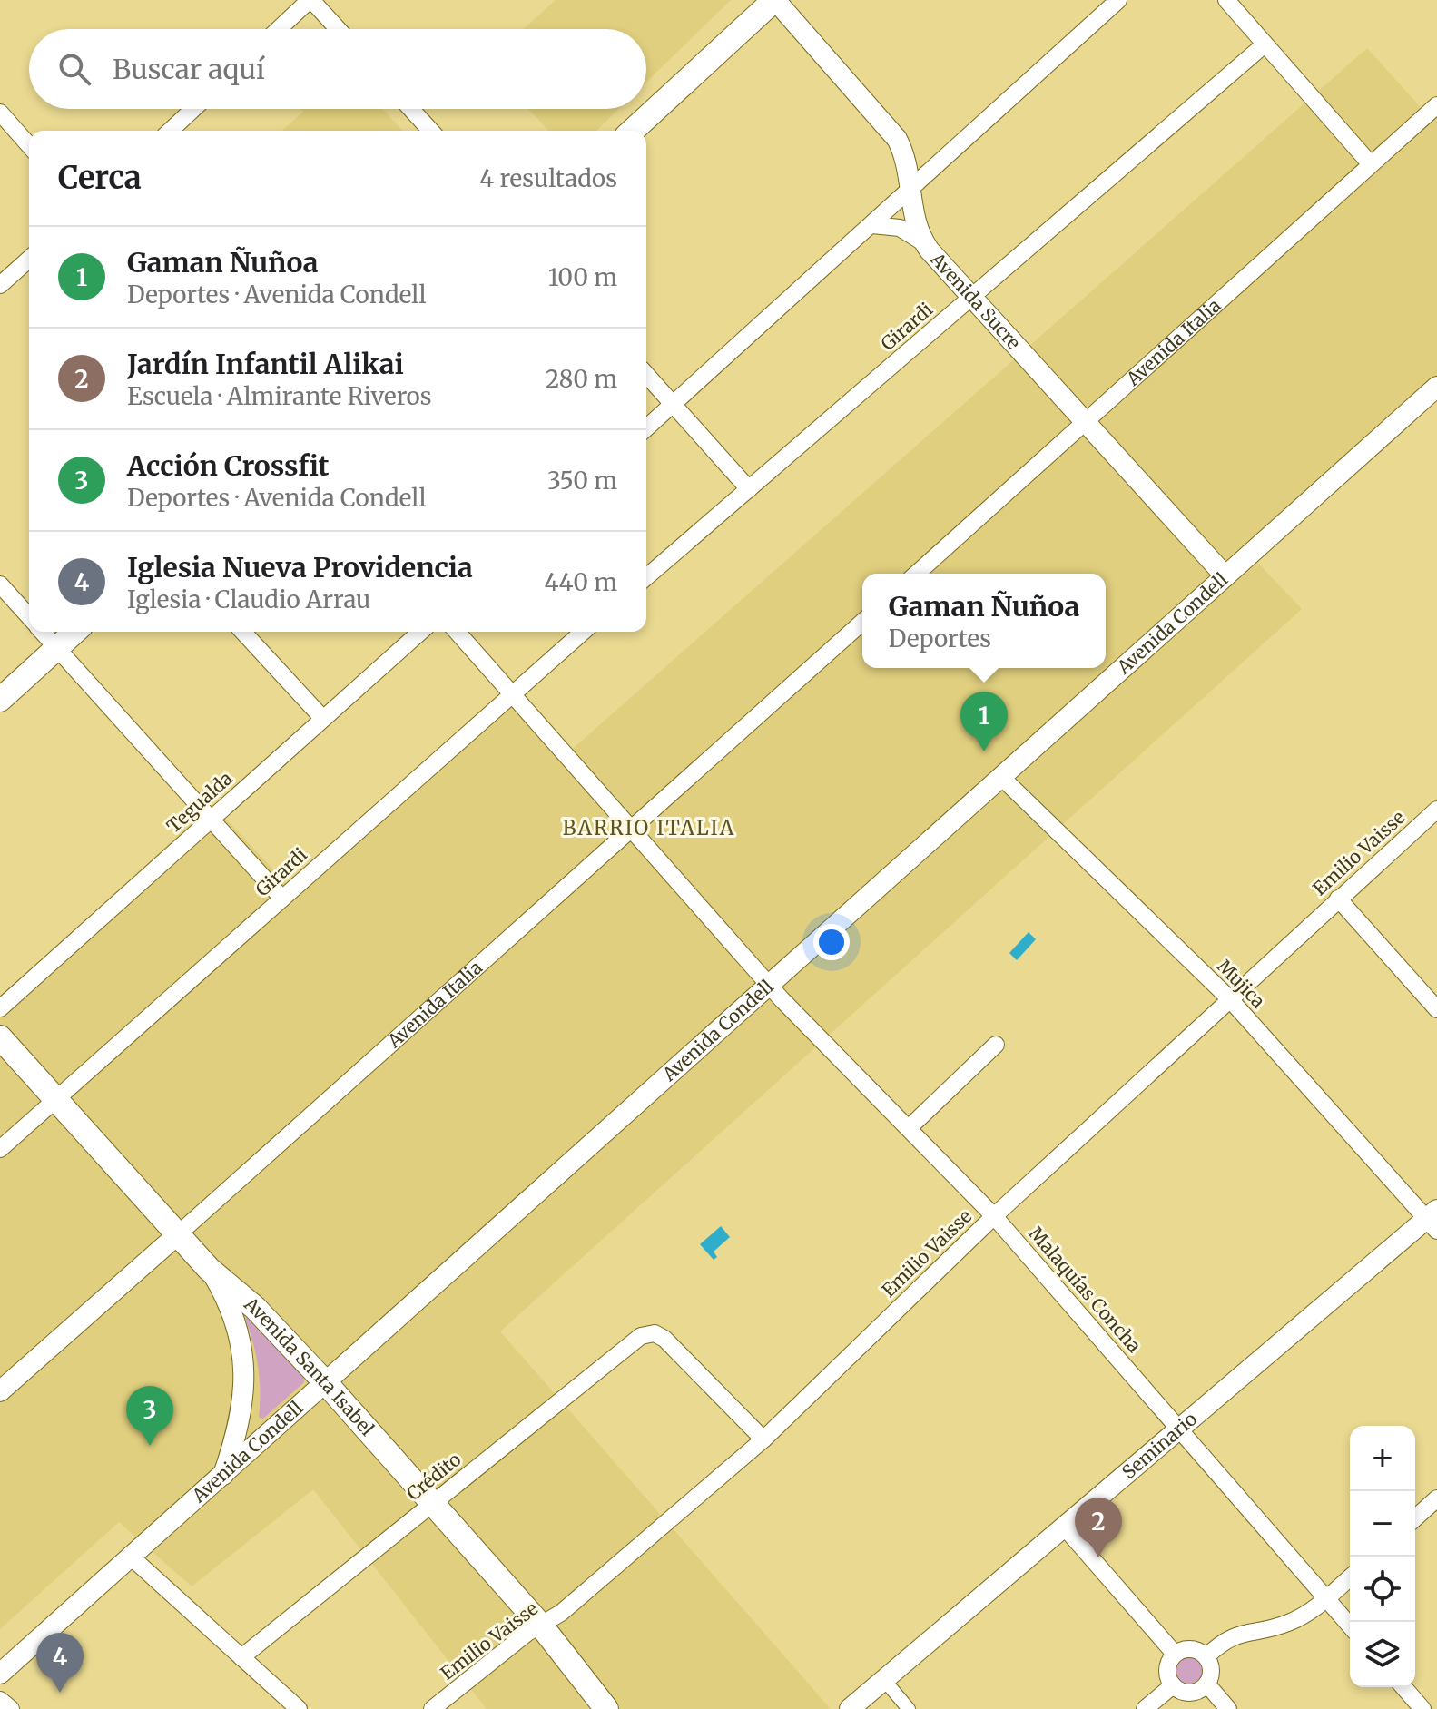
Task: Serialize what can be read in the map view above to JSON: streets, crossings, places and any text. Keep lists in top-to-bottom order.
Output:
{
  "streets": {
    "main road": ["Avenida Santa Isabel"],
    "street": [
      "Avenida Sucre",
      "Girardi",
      "Avenida Italia",
      "Avenida Condell",
      "Tegualda",
      "Emilio Vaisse",
      "Mujica",
      "Malaquías Concha",
      "Seminario",
      "Crédito"
    ]
  },
  "crossings": [
    ["Avenida Sucre", "Girardi"],
    ["Avenida Sucre", "Avenida Italia"],
    ["Avenida Sucre", "Avenida Condell"],
    ["Girardi", "Malaquías Concha"],
    ["Girardi", "Avenida Santa Isabel"],
    ["Avenida Italia", "Malaquías Concha"],
    ["Avenida Italia", "Avenida Santa Isabel"],
    ["Avenida Condell", "Mujica"],
    ["Avenida Condell", "Malaquías Concha"],
    ["Avenida Condell", "Avenida Santa Isabel"],
    ["Emilio Vaisse", "Mujica"],
    ["Emilio Vaisse", "Malaquías Concha"],
    ["Emilio Vaisse", "Avenida Santa Isabel"],
    ["Emilio Vaisse", "Crédito"],
    ["Mujica", "Seminario"],
    ["Malaquías Concha", "Seminario"],
    ["Avenida Santa Isabel", "Crédito"]
  ],
  "districts": ["BARRIO ITALIA"],
  "page": {
    "search": "Buscar aquí",
    "heading": ["Cerca", "4 resultados"],
    "list": [
      {
        "mark": "1",
        "name": "Gaman Ñuñoa",
        "note": "Deportes · Avenida Condell",
        "value": "100 m"
      },
      {
        "mark": "2",
        "name": "Jardín Infantil Alikai",
        "note": "Escuela · Almirante Riveros",
        "value": "280 m"
      },
      {
        "mark": "3",
        "name": "Acción Crossfit",
        "note": "Deportes · Avenida Condell",
        "value": "350 m"
      },
      {
        "mark": "4",
        "name": "Iglesia Nueva Providencia",
        "note": "Iglesia · Claudio Arrau",
        "value": "440 m"
      }
    ],
    "popup": ["Gaman Ñuñoa", "Deportes"],
    "pins": [
      "1",
      "3",
      "2",
      "4"
    ],
    "map_buttons": ["+", "−"]
  }
}
